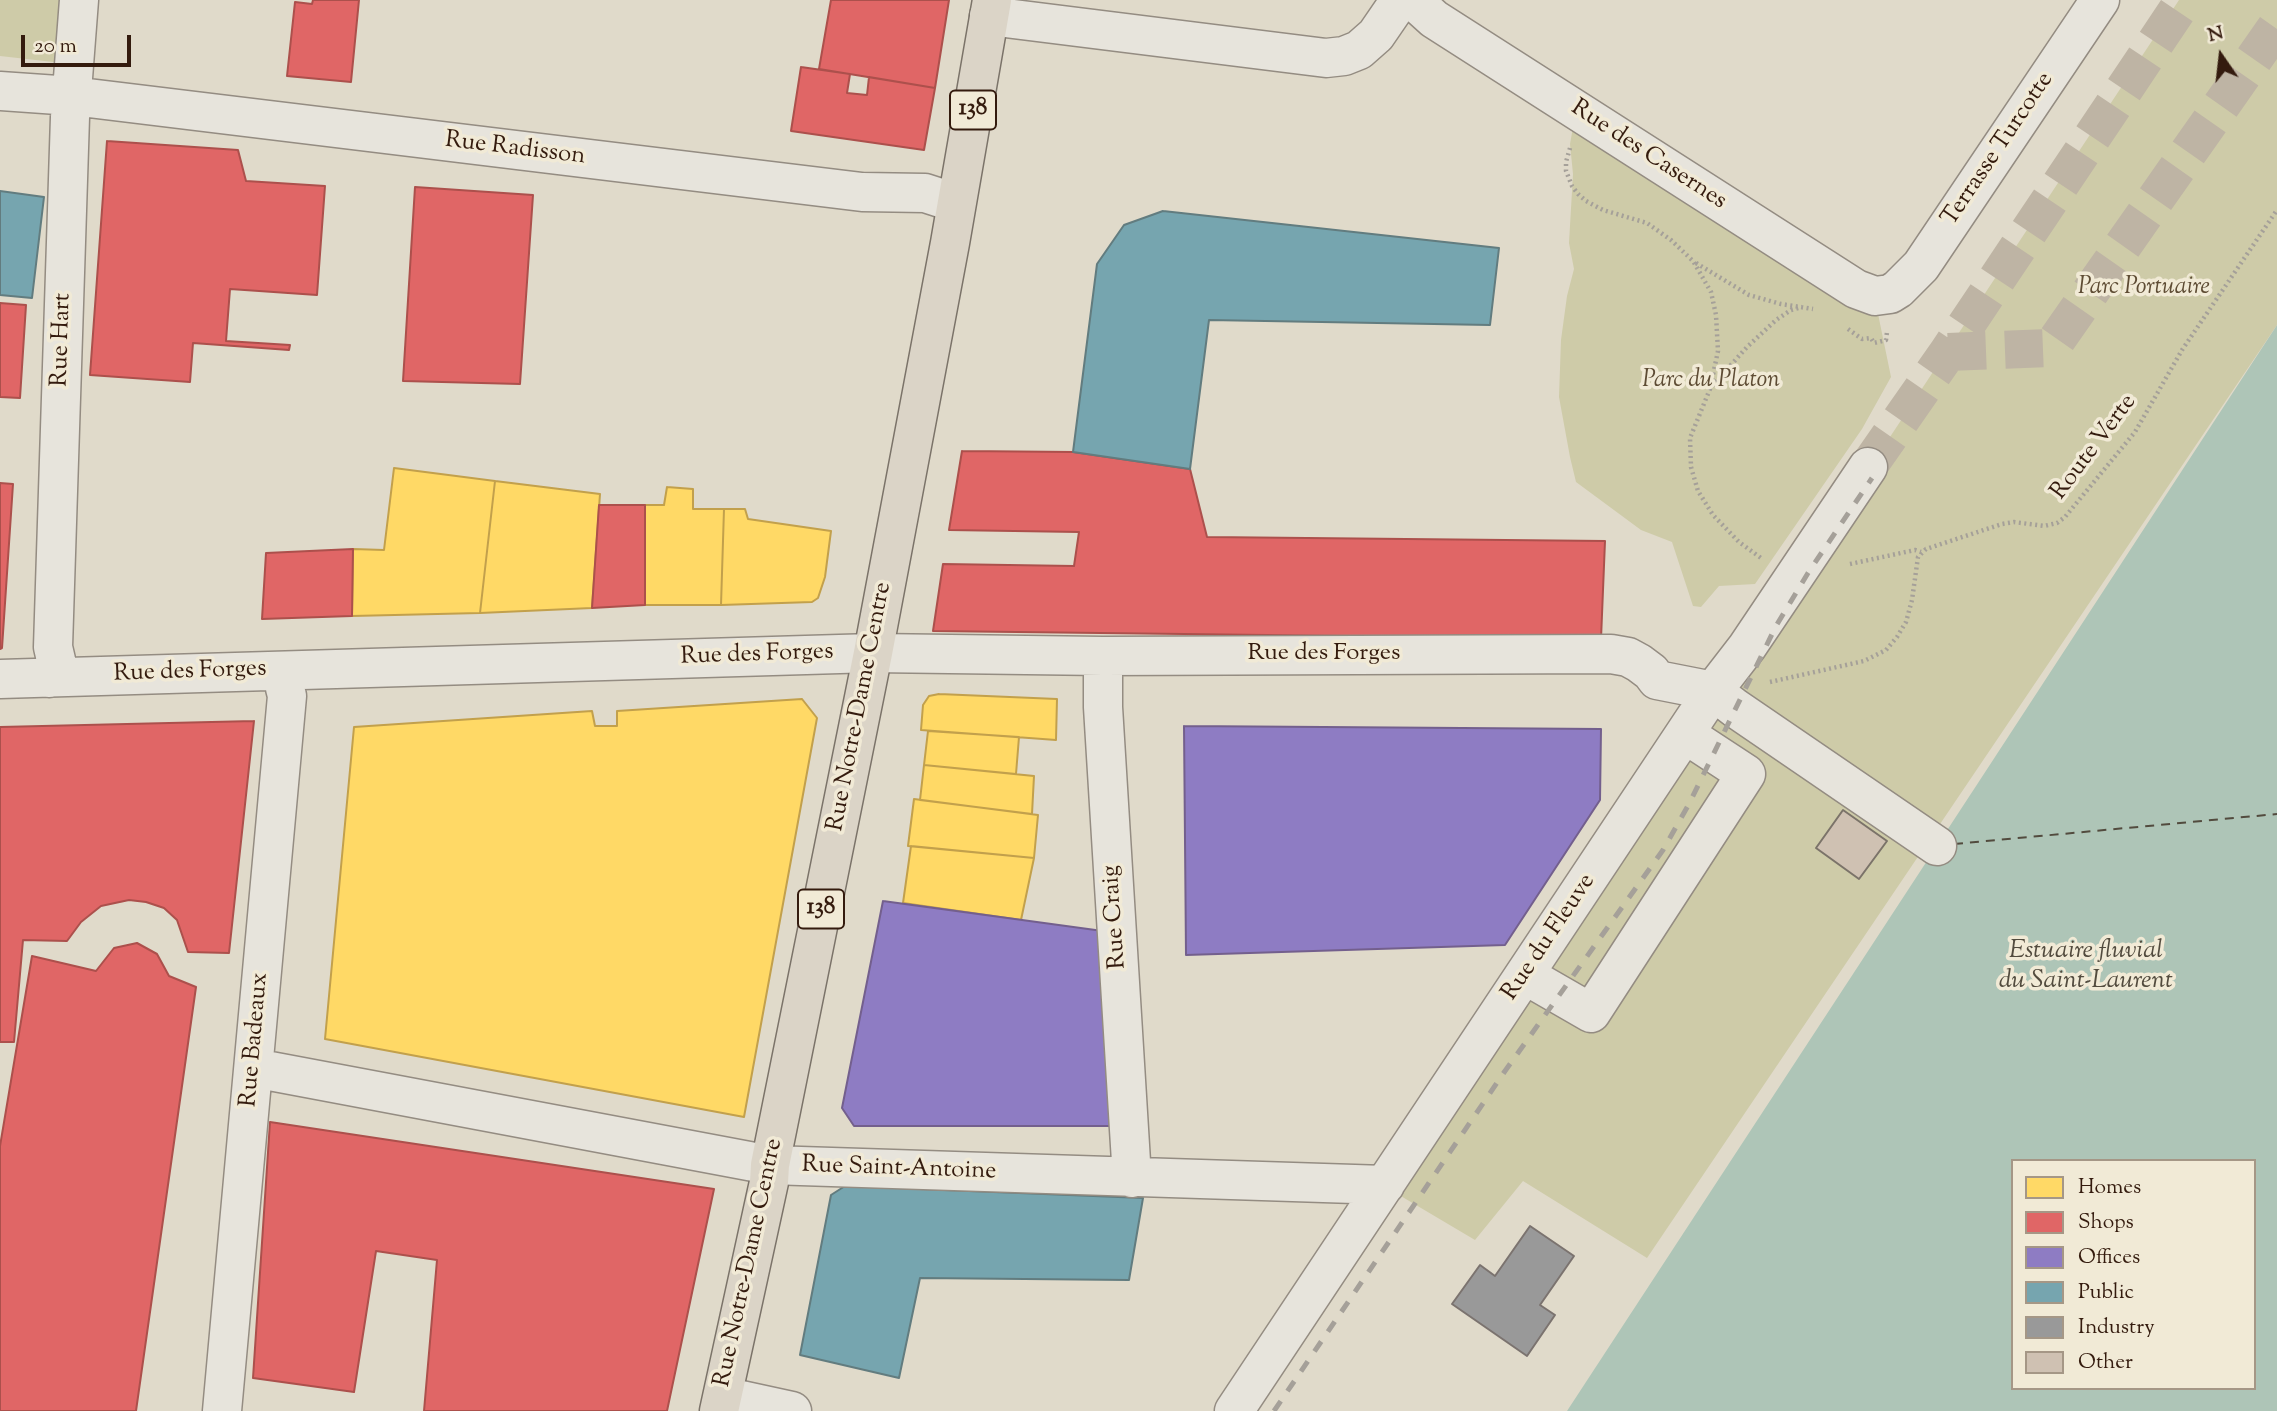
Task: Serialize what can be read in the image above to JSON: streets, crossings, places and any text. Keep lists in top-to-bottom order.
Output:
{
  "streets": {
    "main road": ["138", "Rue Notre-Dame Centre"],
    "street": [
      "Rue Radisson",
      "Terrasse Turcotte",
      "Rue des Casernes",
      "Rue Hart",
      "Rue des Forges",
      "Rue Craig",
      "Rue du Fleuve",
      "Rue Badeaux",
      "Rue Saint-Antoine"
    ],
    "path": ["Route Verte"]
  },
  "crossings": [
    ["Rue Radisson", "Rue Hart"],
    ["Rue Radisson", "Rue Notre-Dame Centre"],
    ["Terrasse Turcotte", "Rue des Casernes"],
    ["Rue Hart", "Rue des Forges"],
    ["Route Verte", "Rue des Forges"],
    ["Route Verte", "Rue du Fleuve"],
    ["Rue des Forges", "Rue Notre-Dame Centre"],
    ["Rue des Forges", "Rue Craig"],
    ["Rue des Forges", "Rue du Fleuve"],
    ["Rue des Forges", "Rue Badeaux"],
    ["Rue Notre-Dame Centre", "Rue Saint-Antoine"],
    ["Rue Craig", "Rue Saint-Antoine"],
    ["Rue du Fleuve", "Rue Saint-Antoine"],
    ["Rue Badeaux", "Rue Saint-Antoine"]
  ],
  "water": ["Estuaire fluvial du Saint-Laurent"],
  "parks": ["Parc Portuaire", "Parc du Platon"],
  "legend": [
    "Homes",
    "Shops",
    "Offices",
    "Public",
    "Industry",
    "Other"
  ],
  "scale_bar": "20 m",
  "north": "top"
}
